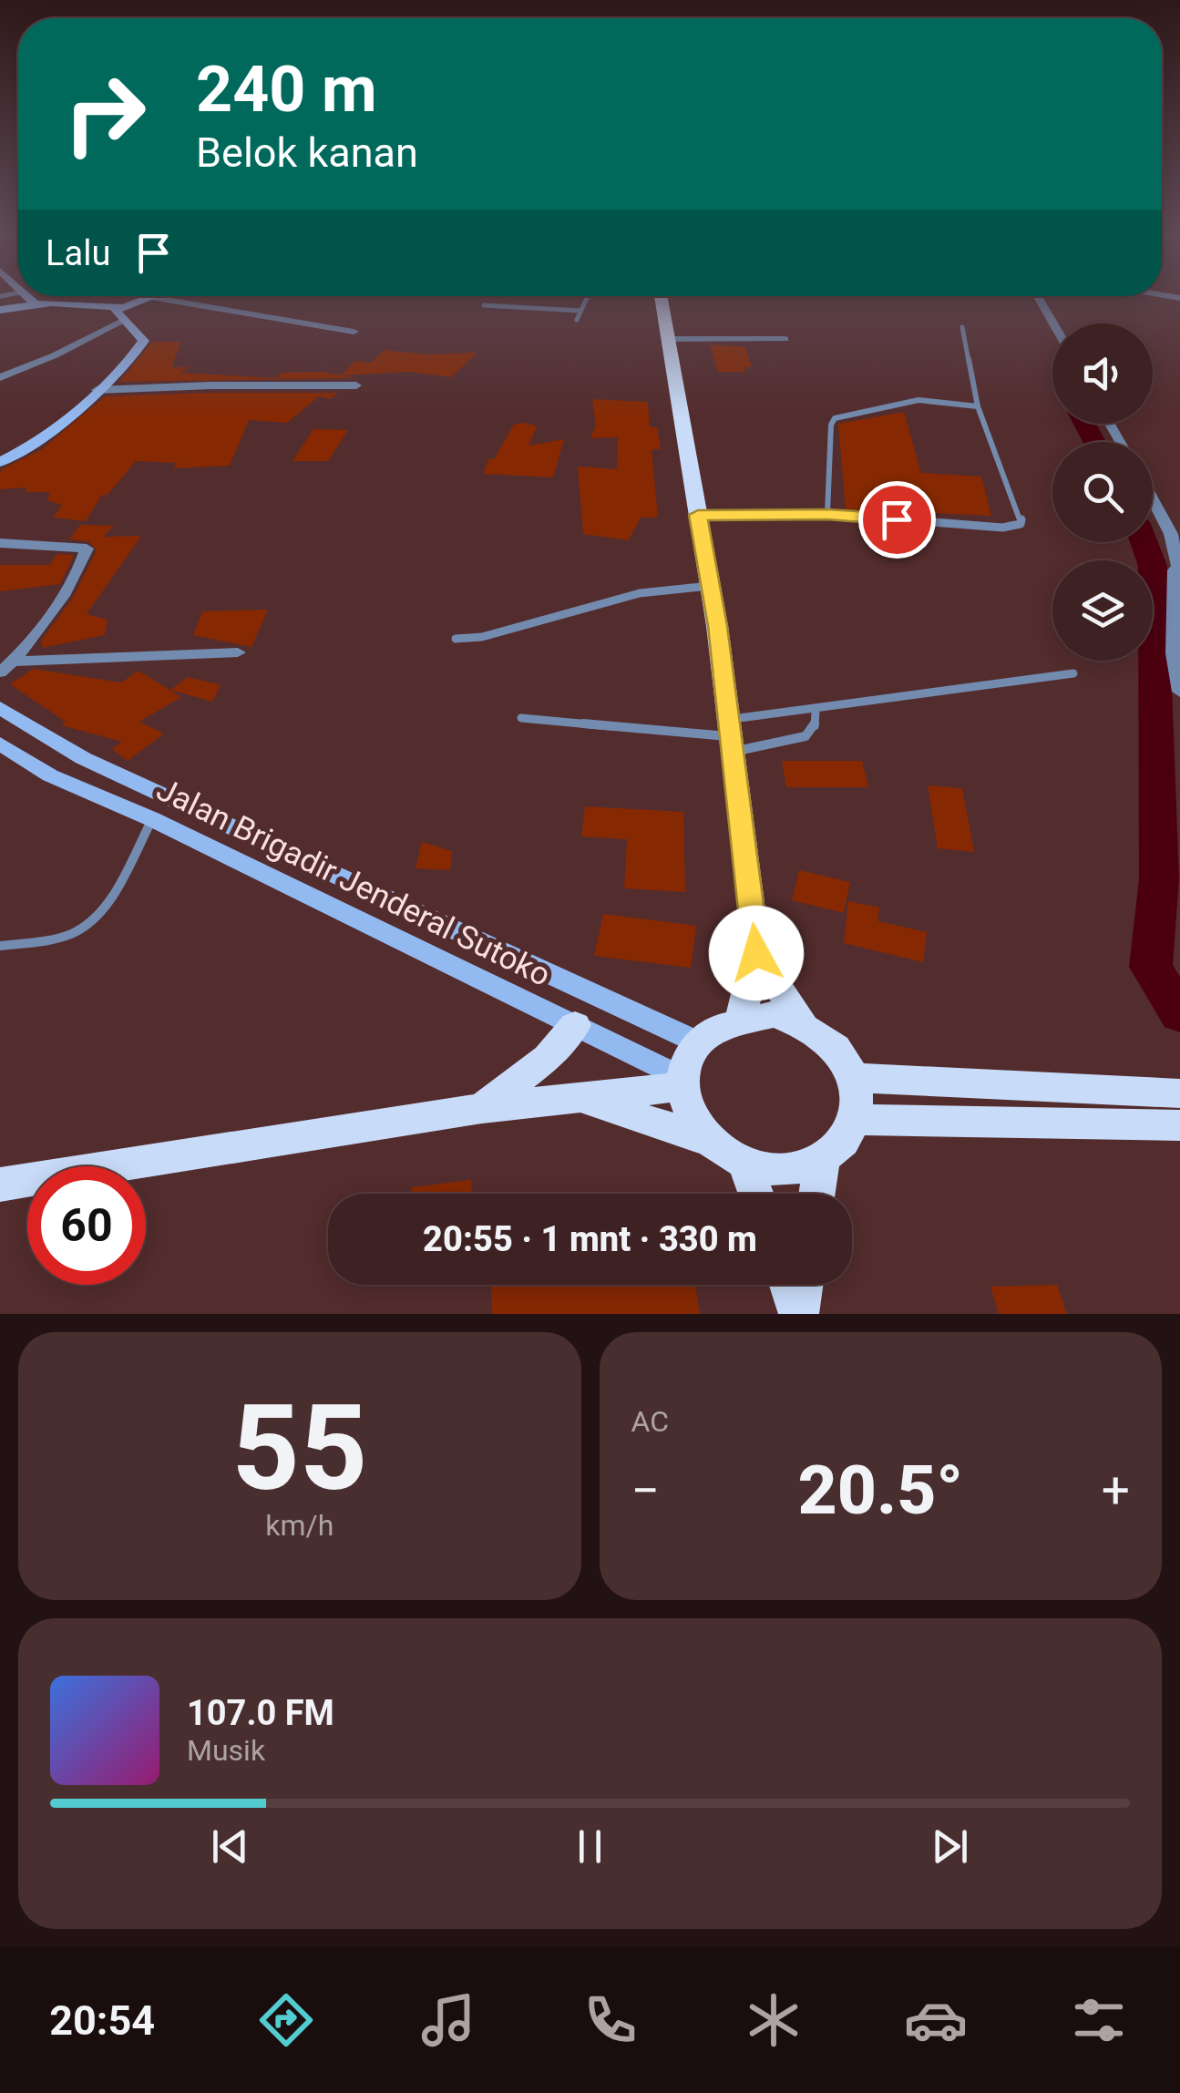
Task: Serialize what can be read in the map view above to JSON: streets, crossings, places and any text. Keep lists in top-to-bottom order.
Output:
{
  "streets": {
    "street": ["Jalan Brigadir Jenderal Sutoko"]
  },
  "page": {
    "turn": ["240 m", "Belok kanan"],
    "then": "Lalu",
    "limit": "60",
    "trip": "20:55 · 1 mnt · 330 m",
    "tile": [
      ["55", "km/h"],
      "AC"
    ],
    "heat": ["−", "20.5°", "+"],
    "song": ["107.0 FM", "Musik"],
    "tabs": "20:54"
  }
}
